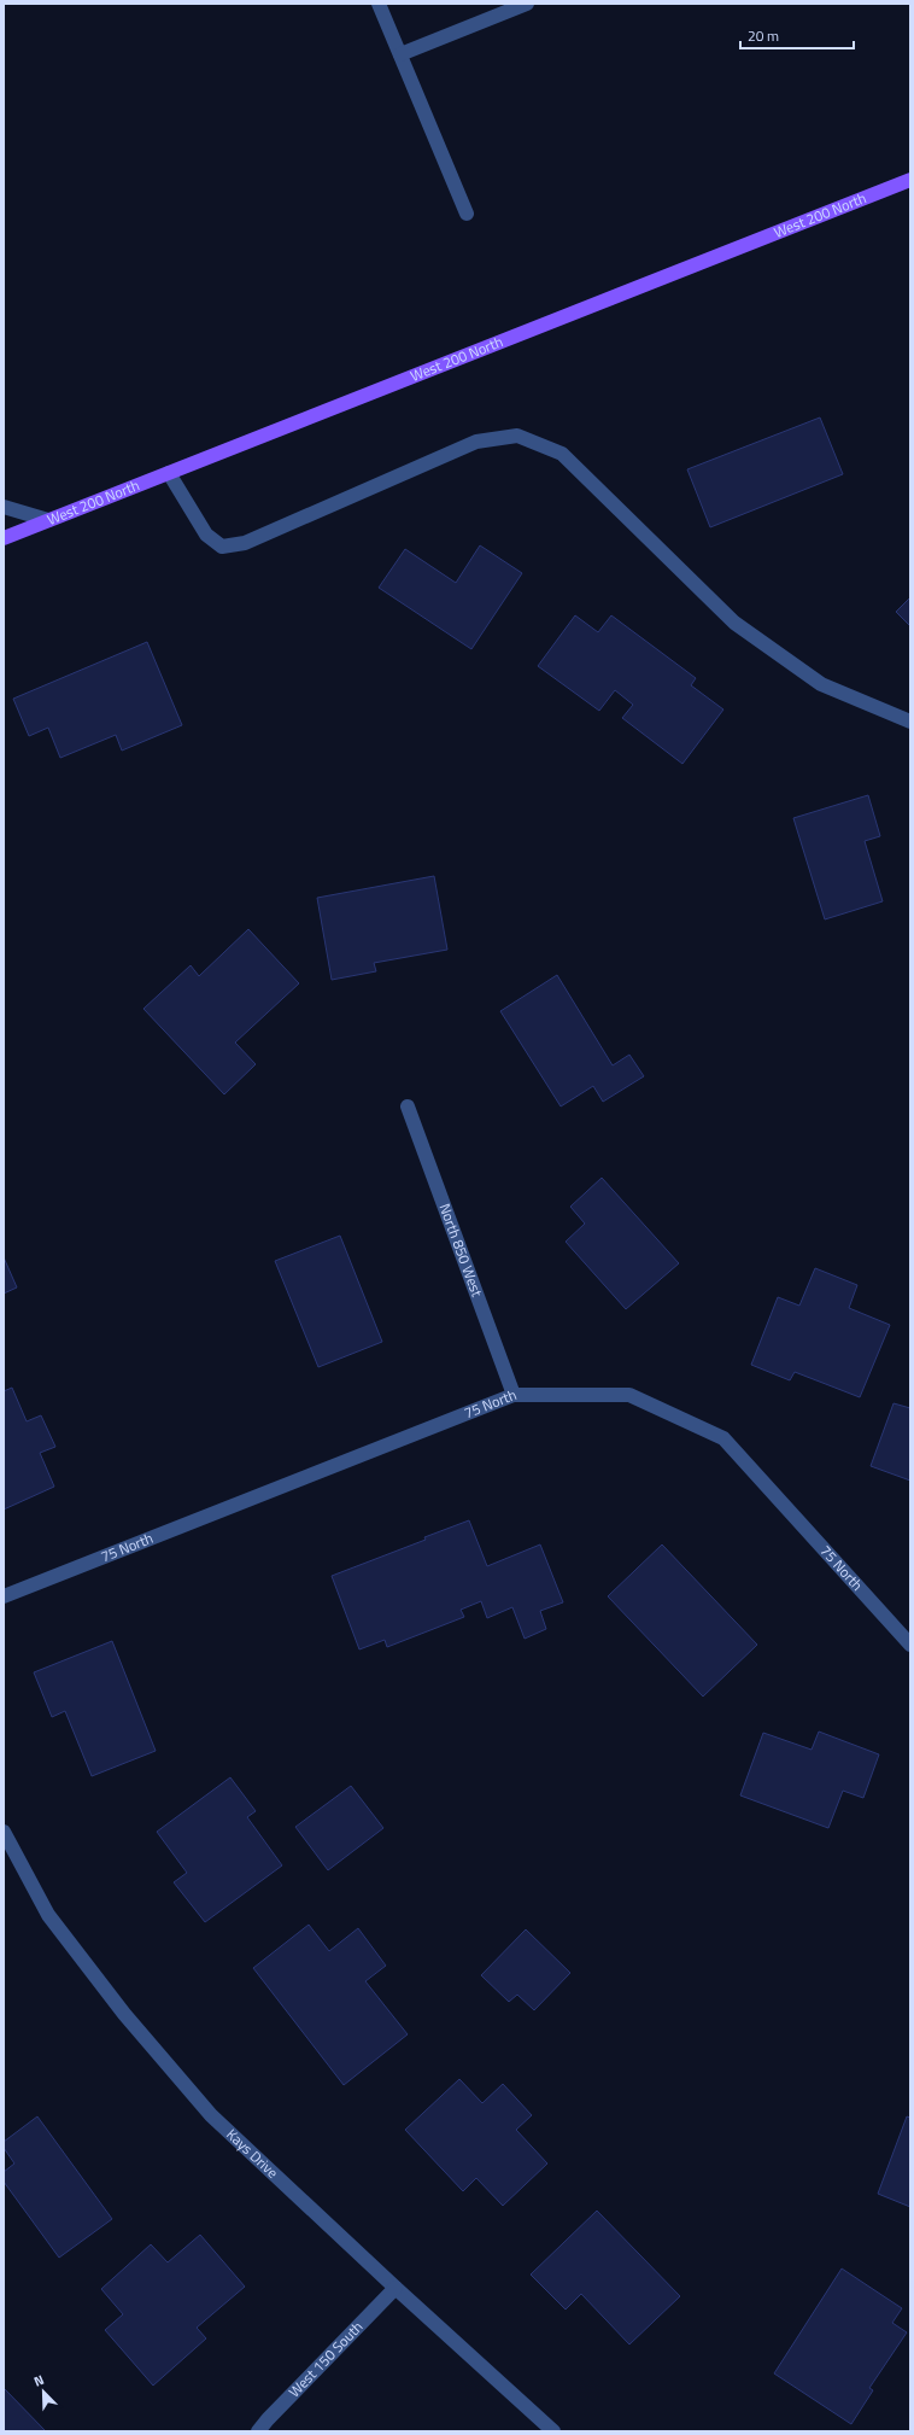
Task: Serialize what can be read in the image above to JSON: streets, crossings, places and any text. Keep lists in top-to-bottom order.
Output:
{
  "streets": {
    "main road": ["West 200 North"],
    "street": [
      "North 850 West",
      "75 North",
      "Kays Drive",
      "West 150 South"
    ]
  },
  "crossings": [
    ["North 850 West", "75 North"],
    ["Kays Drive", "West 150 South"]
  ],
  "scale_bar": "20 m",
  "north": "top left"
}
